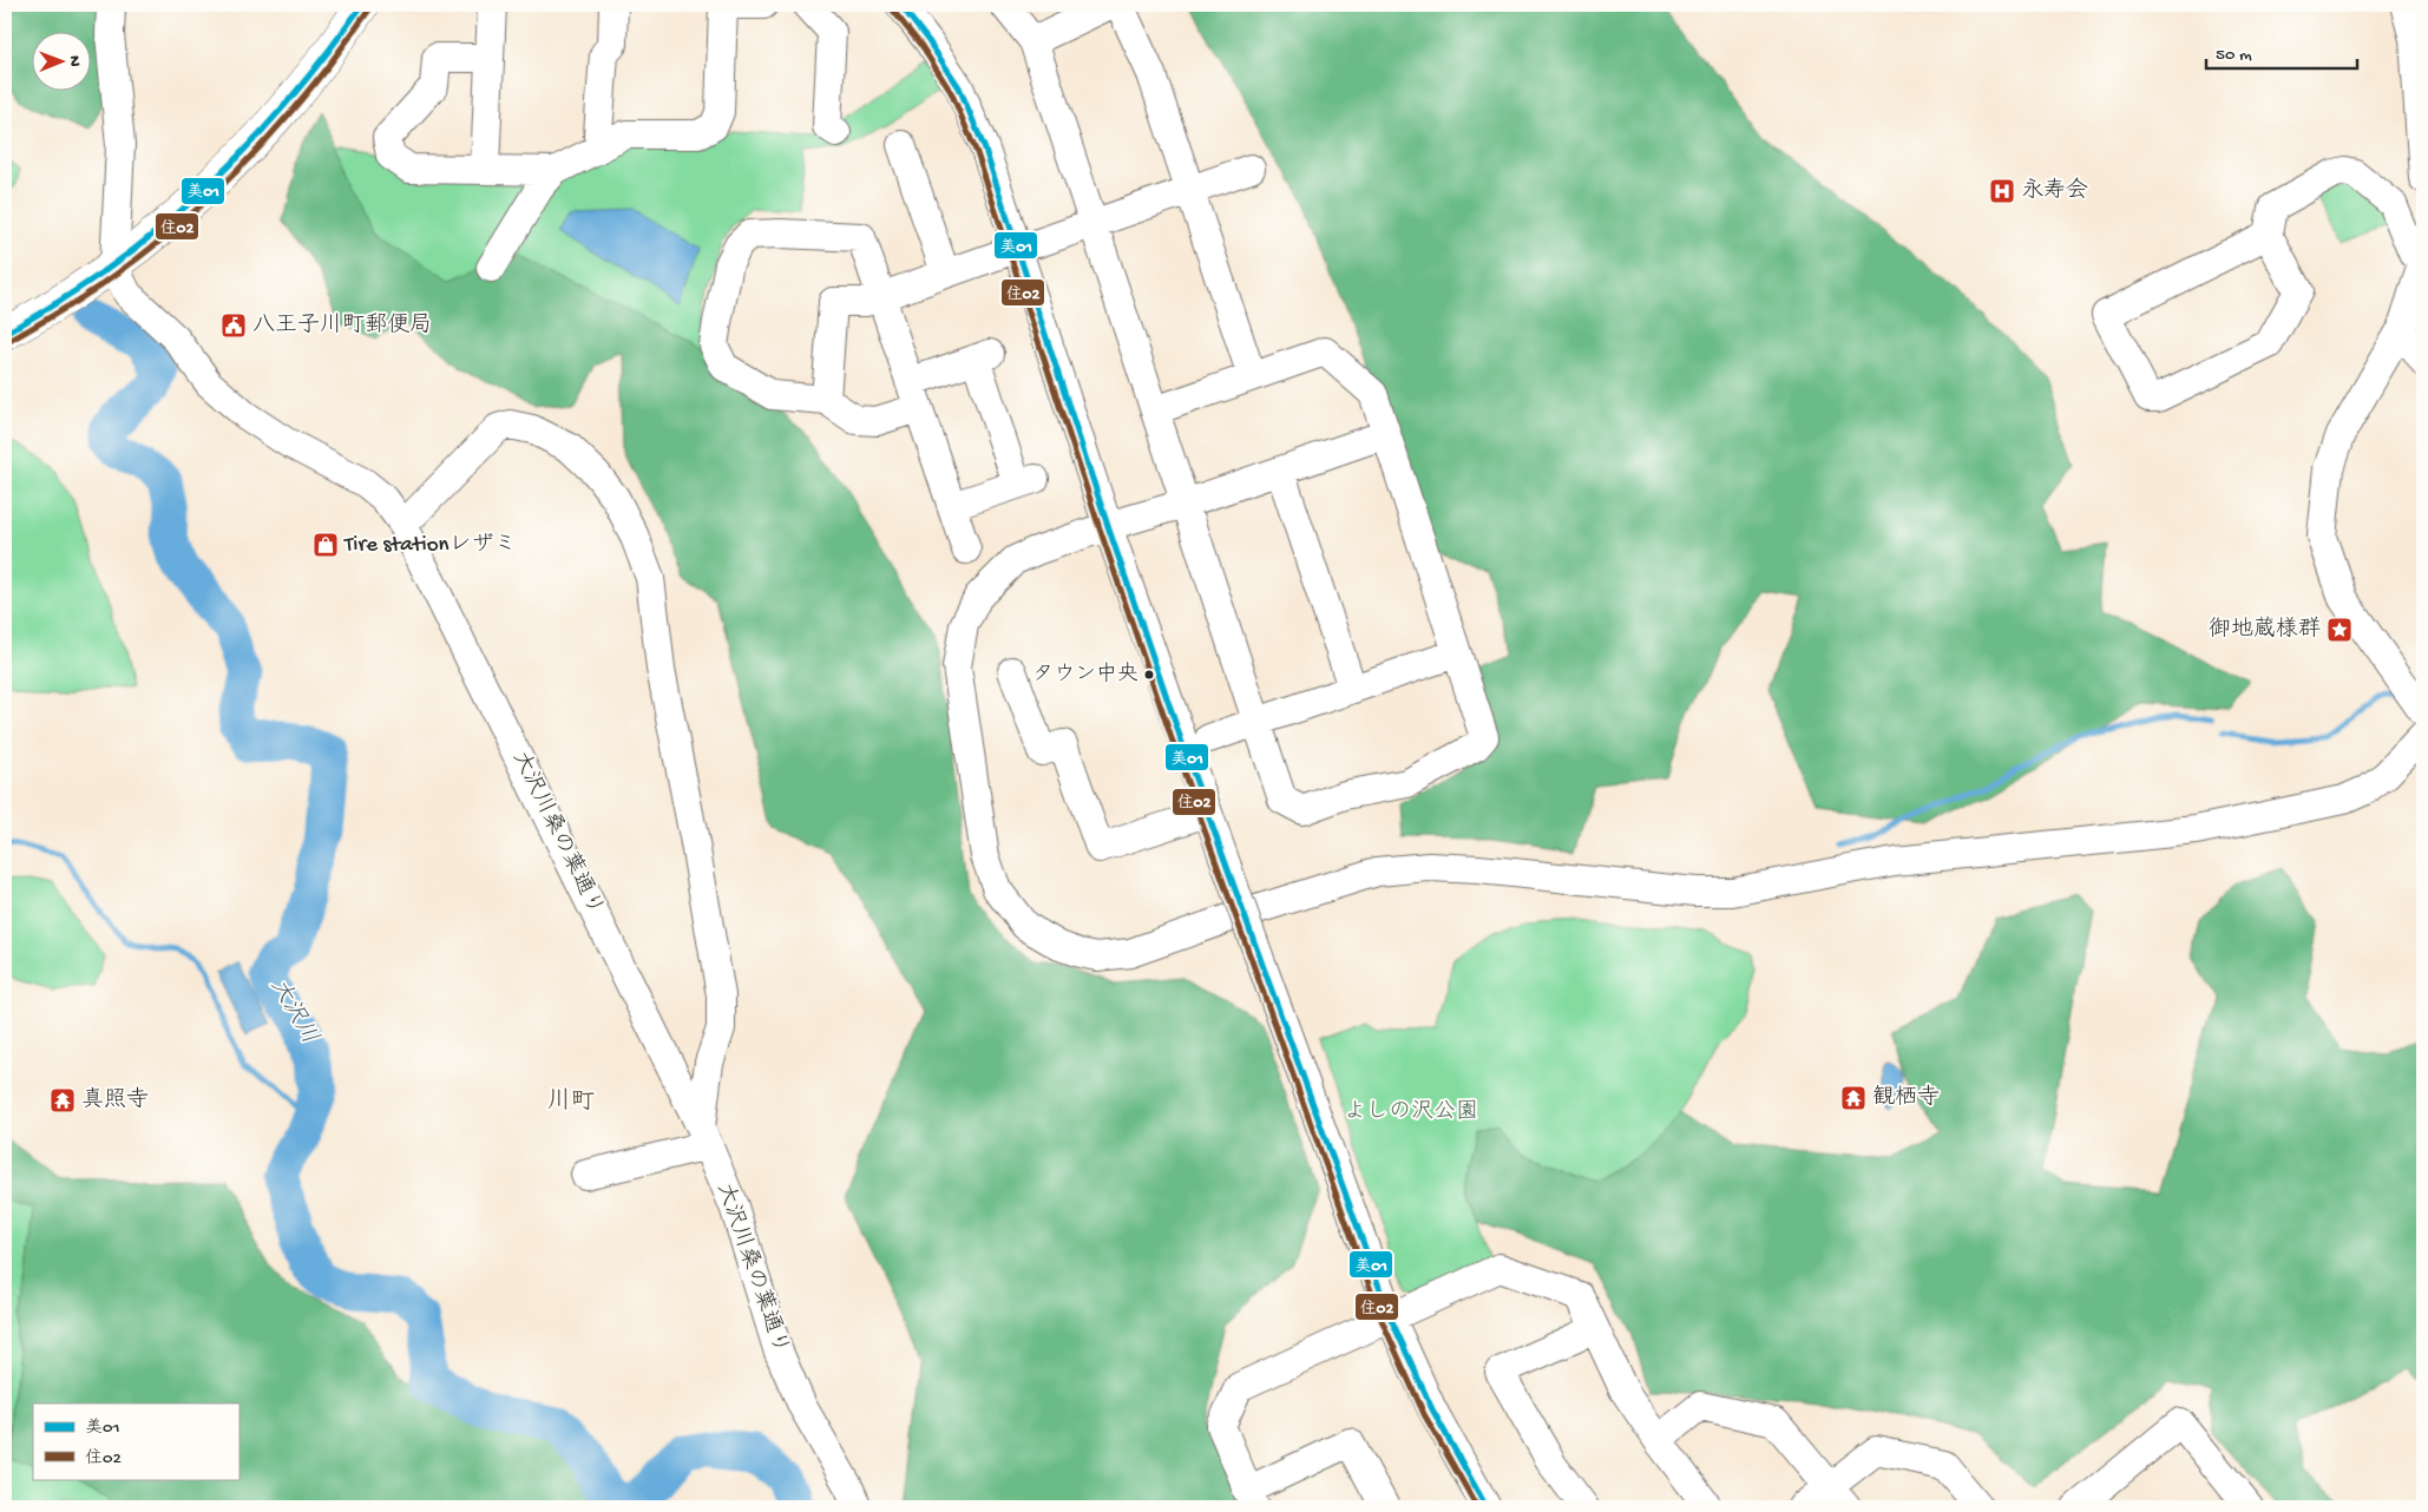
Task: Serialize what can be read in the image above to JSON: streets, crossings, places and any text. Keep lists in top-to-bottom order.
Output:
{
  "streets": {
    "street": ["大沢川桑の葉通り"]
  },
  "districts": ["川町"],
  "water": ["大沢川"],
  "parks": ["よしの沢公園"],
  "places": {
    "hospital": ["永寿会"],
    "public building": ["八王子川町郵便局"],
    "shop": ["Tire stationレザミ"],
    "place": ["御地蔵様群"],
    "other": ["タウン中央"],
    "temple": ["観栖寺", "真照寺"]
  },
  "lines": ["transit line 美01", "transit line 住02"],
  "legend": ["美01", "住02"],
  "scale_bar": "50 m",
  "north": "right"
}
